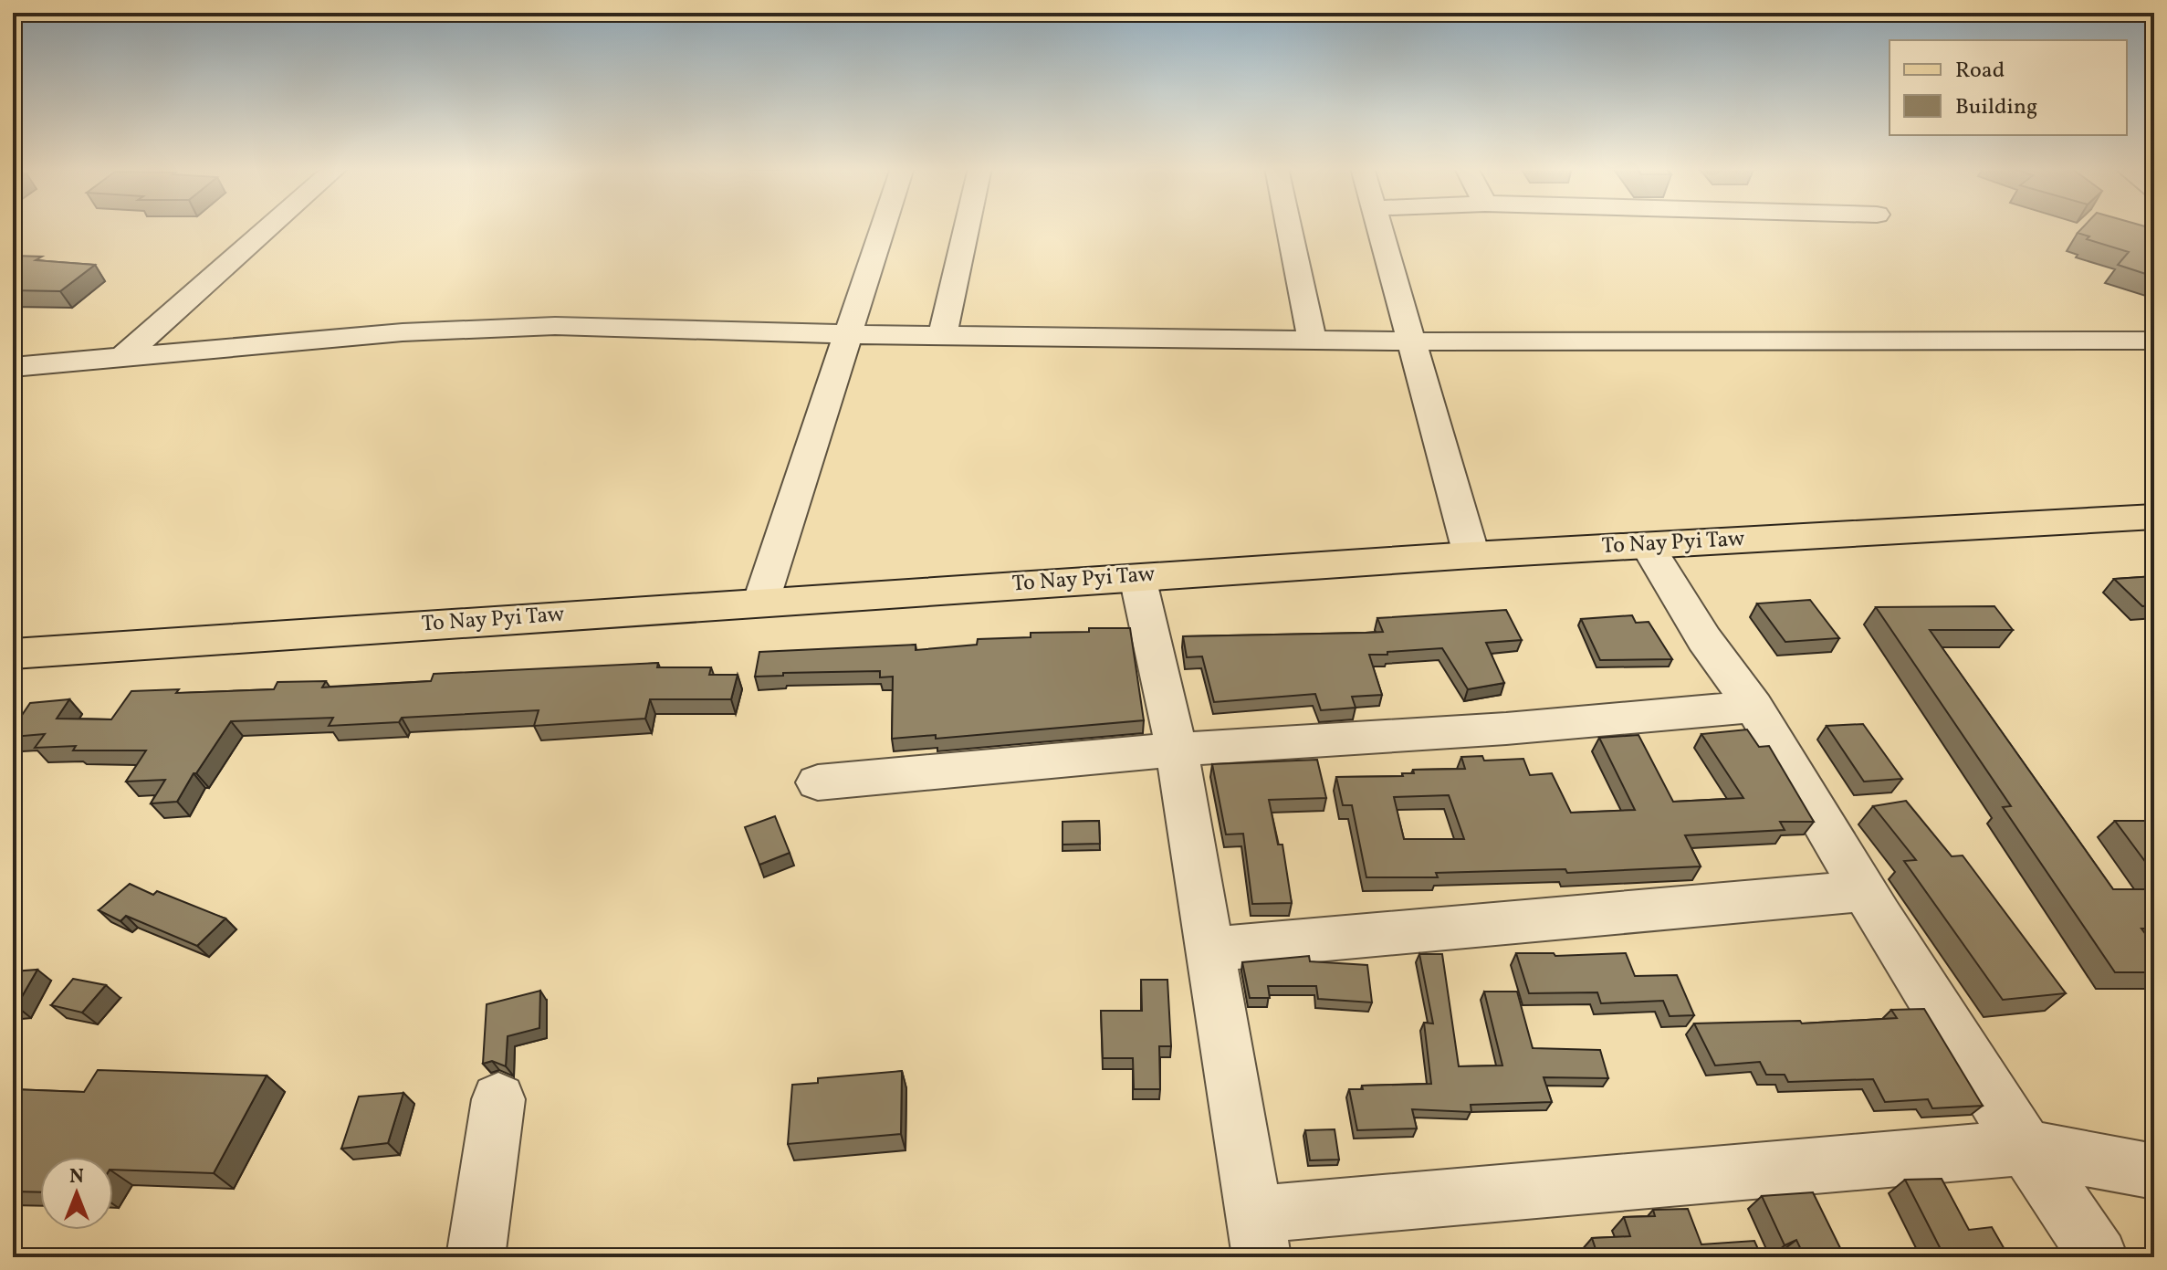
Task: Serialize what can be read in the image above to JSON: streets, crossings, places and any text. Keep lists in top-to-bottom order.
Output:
{
  "streets": {
    "main road": ["To Nay Pyi Taw"]
  },
  "legend": ["Road", "Building"],
  "north": "top"
}
